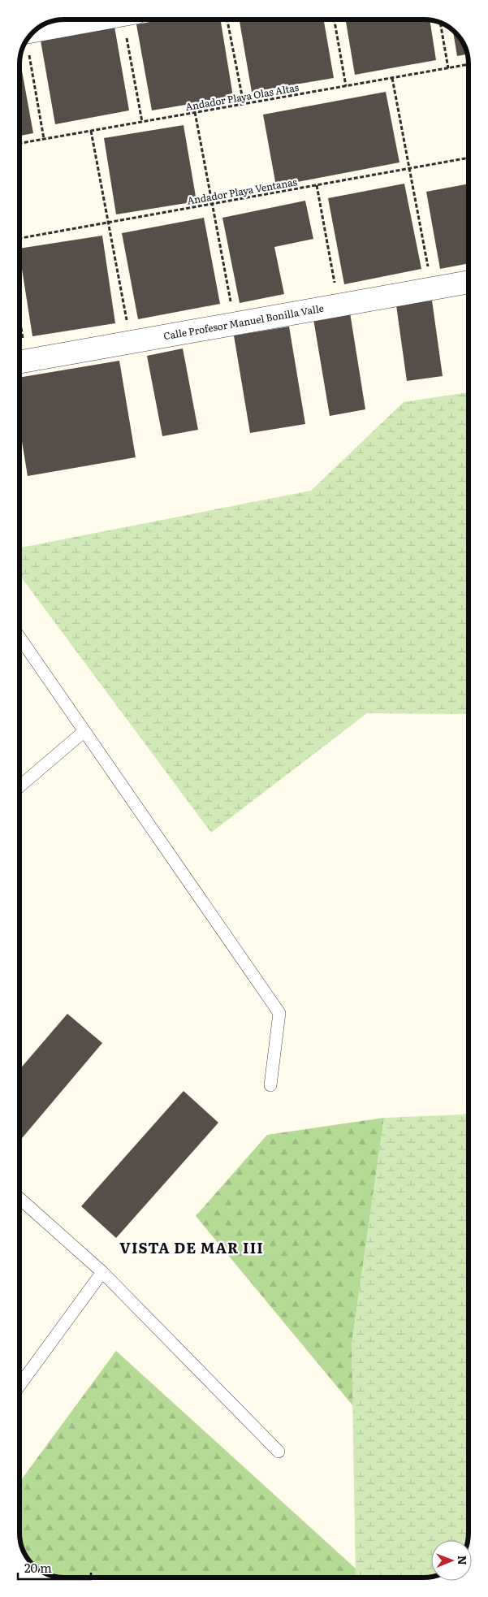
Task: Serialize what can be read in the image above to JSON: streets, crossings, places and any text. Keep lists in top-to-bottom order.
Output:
{
  "streets": {
    "street": ["Calle Profesor Manuel Bonilla Valle"],
    "path": ["Andador Playa Olas Altas", "Andador Playa Ventanas"]
  },
  "districts": ["VISTA DE MAR III"],
  "scale_bar": "20 m",
  "north": "right"
}
